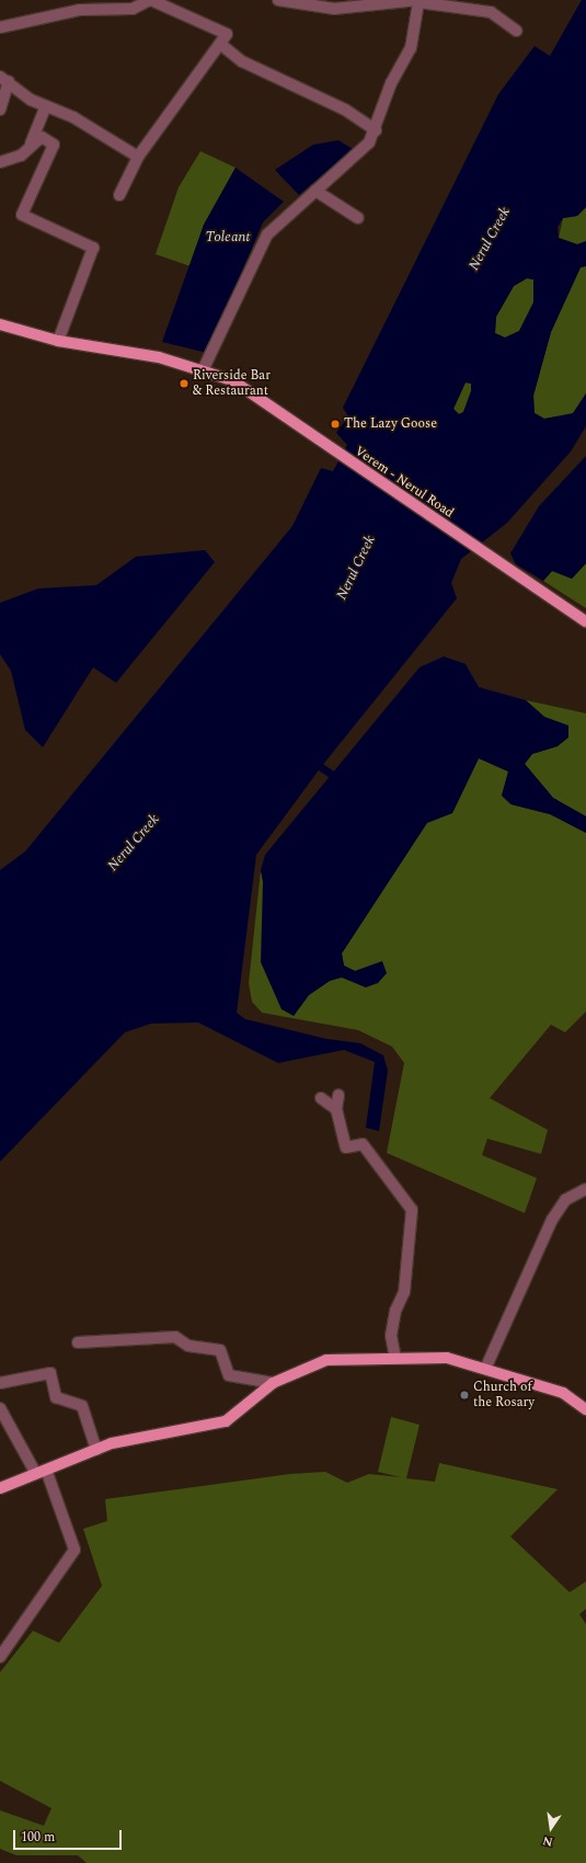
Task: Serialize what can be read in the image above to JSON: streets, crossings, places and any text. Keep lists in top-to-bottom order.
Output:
{
  "streets": {
    "main road": ["Verem - Nerul Road"]
  },
  "water": ["Toleant", "Nerul Creek"],
  "places": ["Riverside Bar & Restaurant", "The Lazy Goose", "Church of the Rosary"],
  "scale_bar": "100 m",
  "north": "bottom"
}
